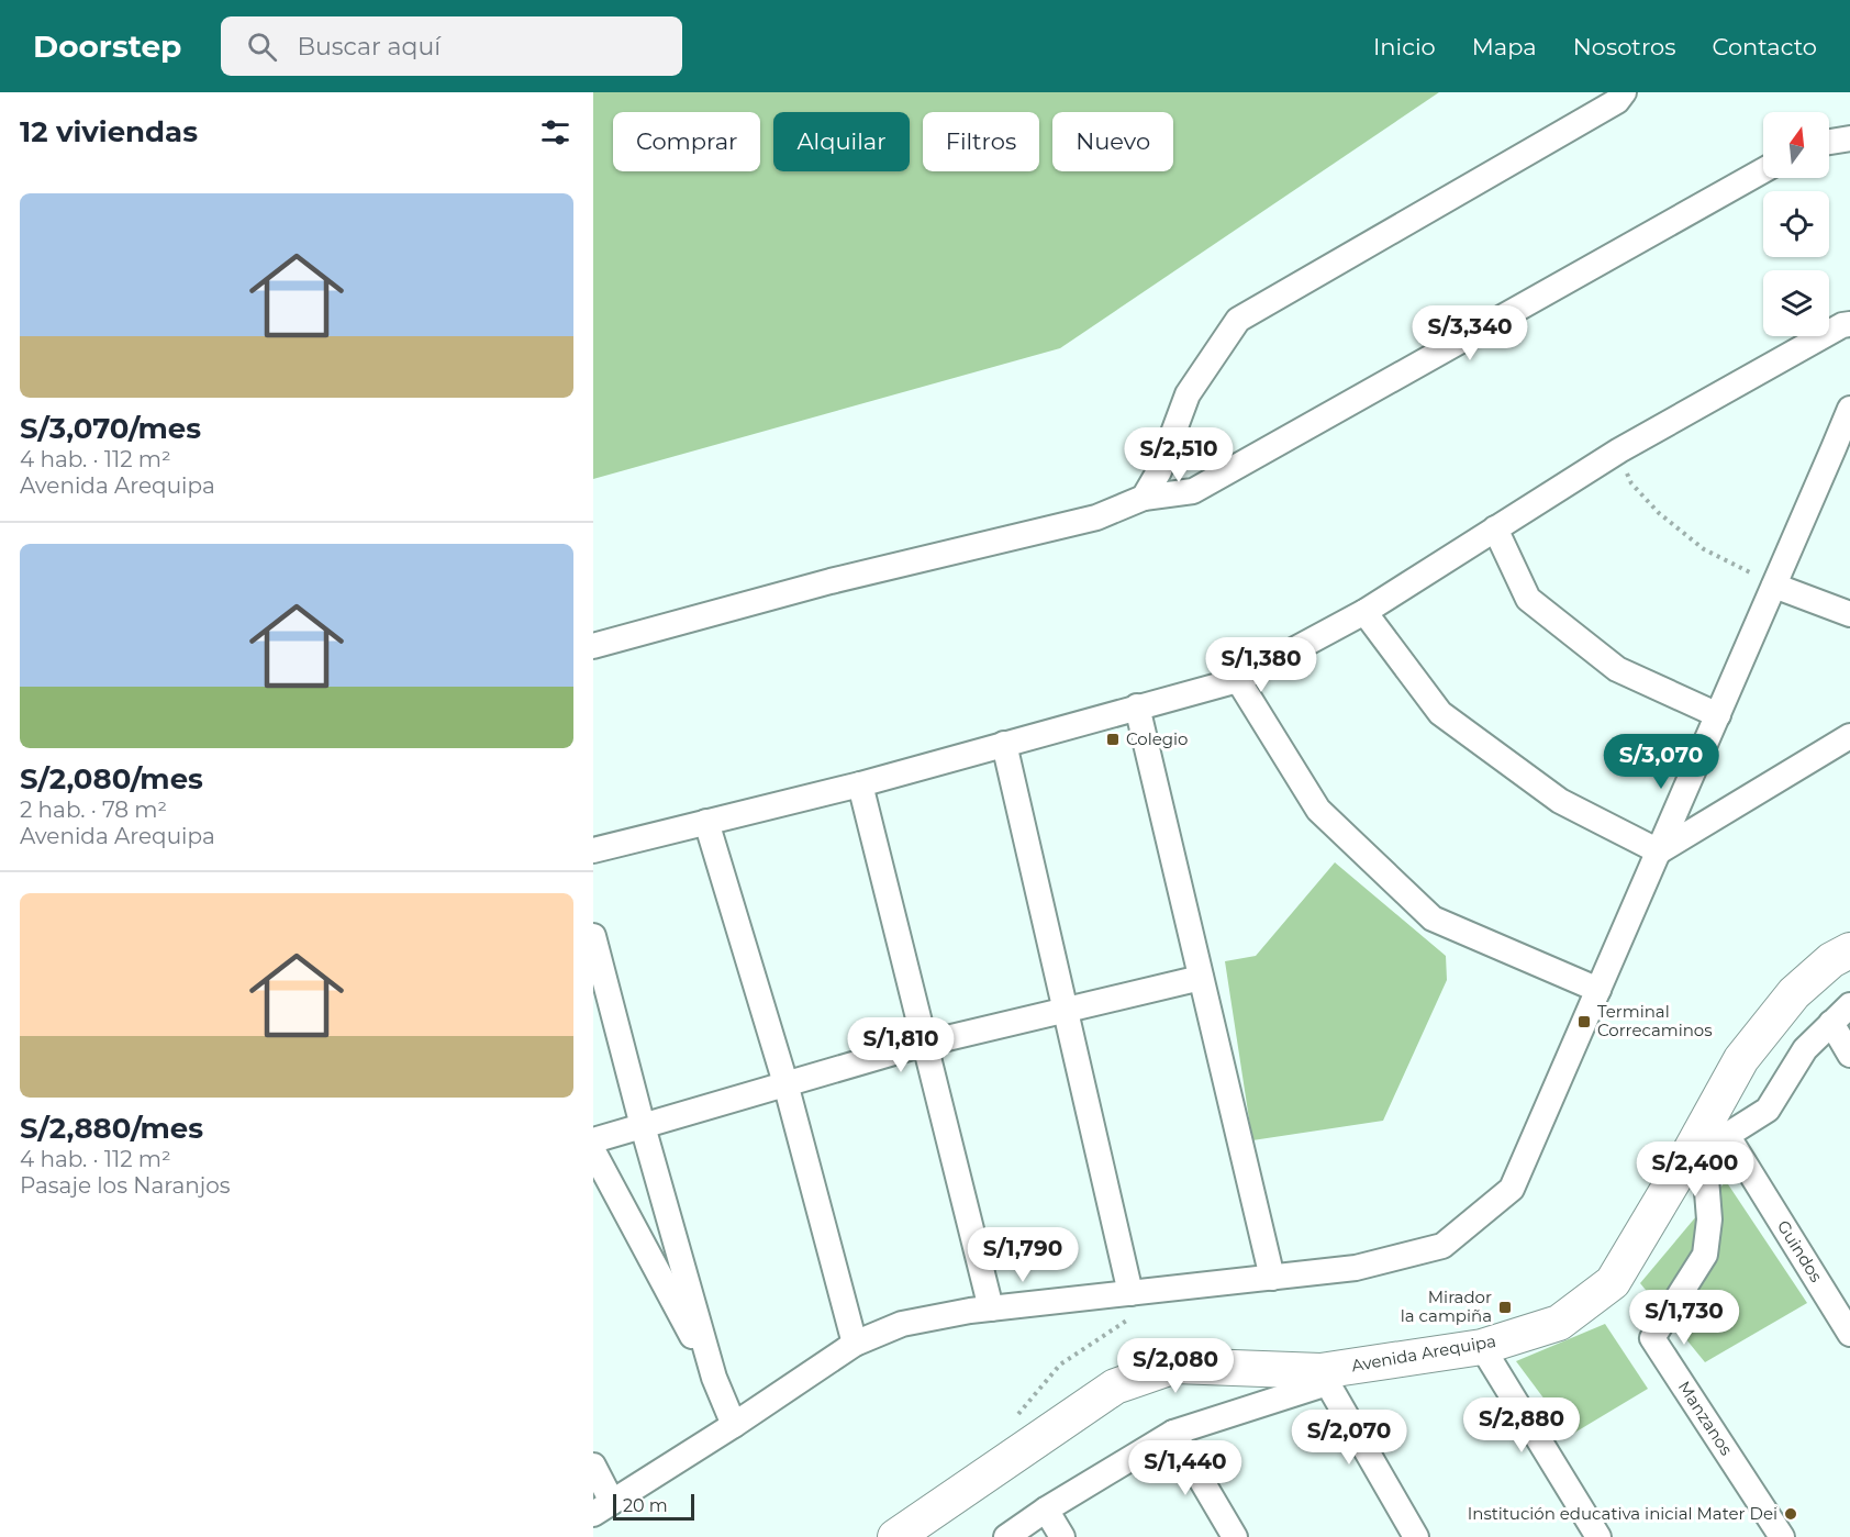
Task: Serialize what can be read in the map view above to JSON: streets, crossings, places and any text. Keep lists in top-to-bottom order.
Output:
{
  "streets": {
    "street": ["Guindos", "Avenida Arequipa", "Manzanos"]
  },
  "crossings": [
    ["Avenida Arequipa", "Manzanos"]
  ],
  "places": {
    "transit": ["Colegio", "Terminal Correcaminos", "Mirador la campiña"],
    "other": ["Institución educativa inicial Mater Dei"]
  },
  "scale_bar": "20 m",
  "north": "top",
  "page": {
    "header": "Doorstep",
    "search": "Buscar aquí",
    "nav": [
      "Inicio",
      "Mapa",
      "Nosotros",
      "Contacto"
    ],
    "heading": "12 viviendas",
    "chip": [
      "Comprar",
      "Alquilar",
      "Filtros",
      "Nuevo"
    ],
    "list": [
      {
        "name": "S/3,070/mes",
        "note": "4 hab. · 112 m² · Avenida Arequipa"
      },
      {
        "name": "S/2,080/mes",
        "note": "2 hab. · 78 m² · Avenida Arequipa"
      },
      {
        "name": "S/2,880/mes",
        "note": "4 hab. · 112 m² · Pasaje los Naranjos"
      }
    ],
    "price": [
      "S/3,340",
      "S/2,510",
      "S/1,380",
      "S/3,070",
      "S/1,810",
      "S/2,400",
      "S/1,790",
      "S/1,730",
      "S/2,080",
      "S/2,880",
      "S/2,070",
      "S/1,440"
    ],
    "scale": "20 m"
  }
}
